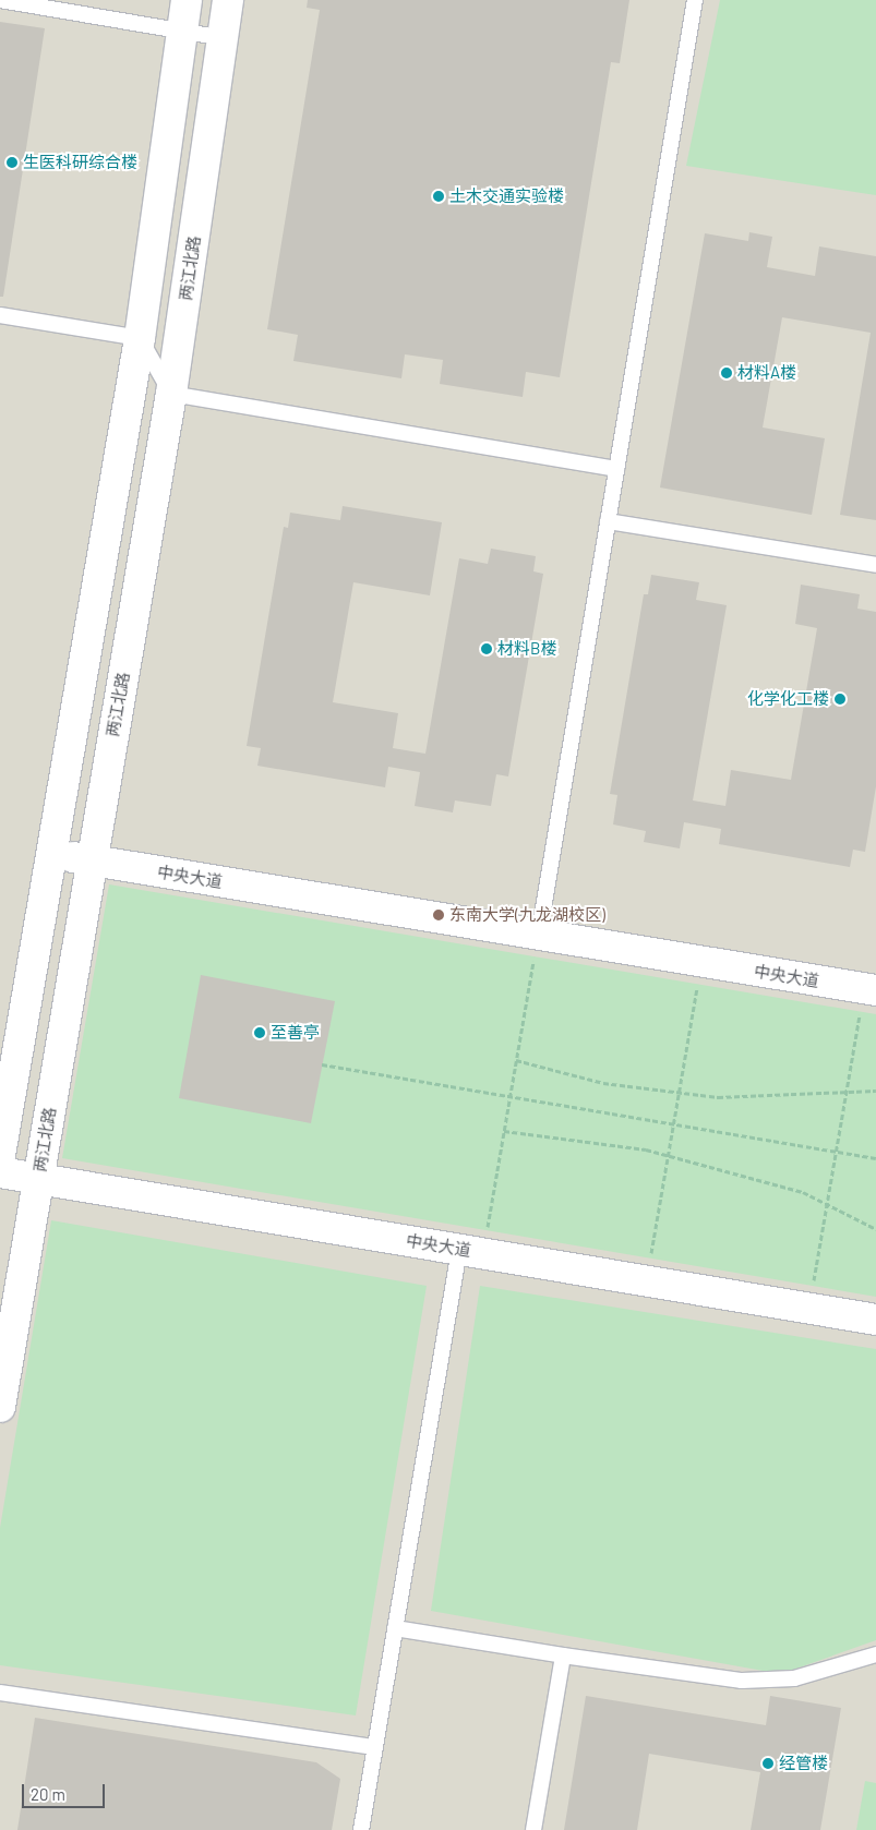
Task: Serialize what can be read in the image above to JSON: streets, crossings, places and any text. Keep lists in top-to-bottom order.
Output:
{
  "streets": {
    "street": ["两江北路", "中央大道"]
  },
  "crossings": [
    ["两江北路", "中央大道"]
  ],
  "places": [
    "生医科研综合楼",
    "土木交通实验楼",
    "材料A楼",
    "材料B楼",
    "化学化工楼",
    "东南大学(九龙湖校区)",
    "至善亭",
    "经管楼"
  ],
  "scale_bar": "20 m"
}
